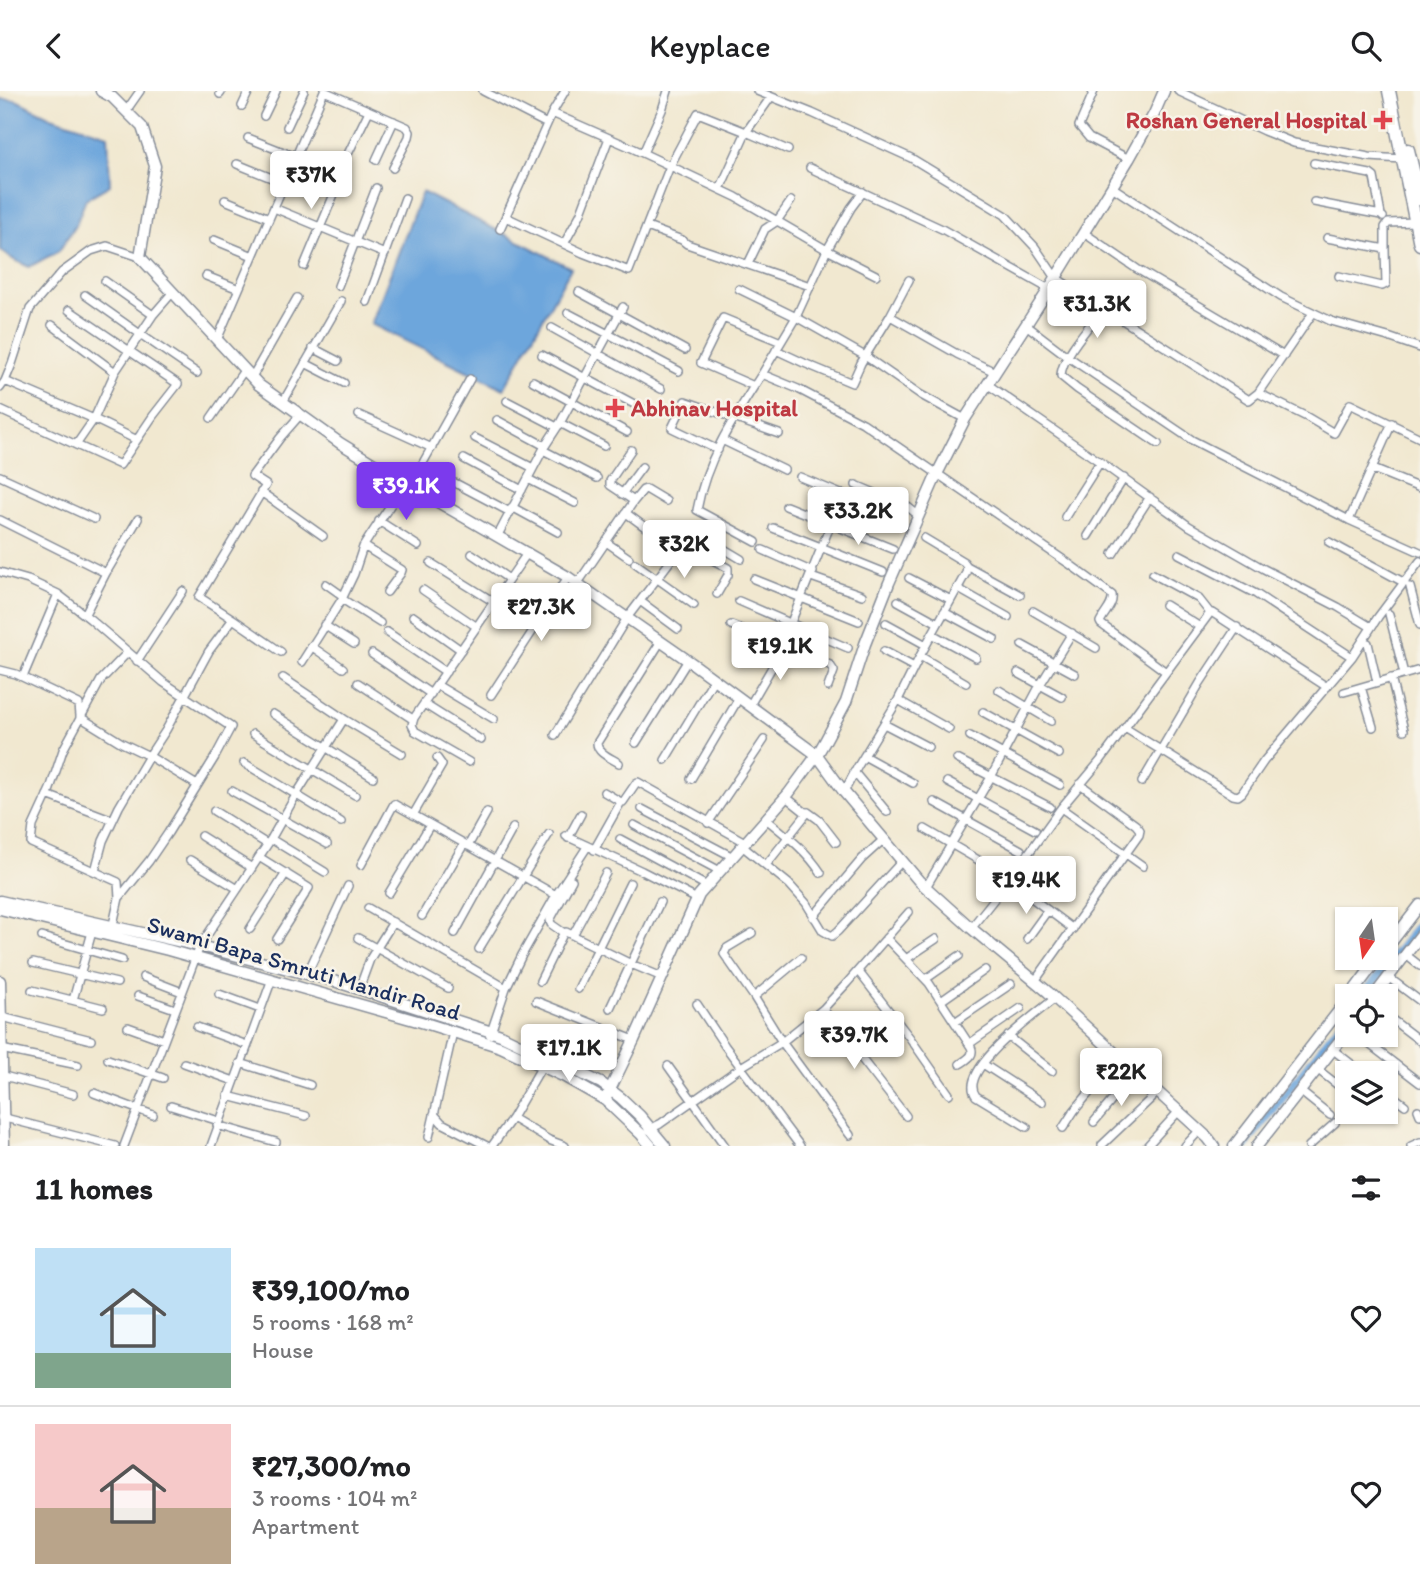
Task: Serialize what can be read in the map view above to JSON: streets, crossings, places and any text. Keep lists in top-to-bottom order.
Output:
{
  "streets": {
    "street": ["Swami Bapa Smruti Mandir Road"]
  },
  "places": {
    "health": ["Roshan General Hospital", "Abhinav Hospital"]
  },
  "north": "bottom",
  "page": {
    "header": "Keyplace",
    "price": [
      "₹37K",
      "₹31.3K",
      "₹39.1K",
      "₹33.2K",
      "₹32K",
      "₹27.3K",
      "₹19.1K",
      "₹19.4K",
      "₹39.7K",
      "₹17.1K",
      "₹22K"
    ],
    "heading": "11 homes",
    "list": [
      {
        "name": "₹39,100/mo",
        "note": "5 rooms · 168 m² · House"
      },
      {
        "name": "₹27,300/mo",
        "note": "3 rooms · 104 m² · Apartment"
      }
    ]
  }
}
